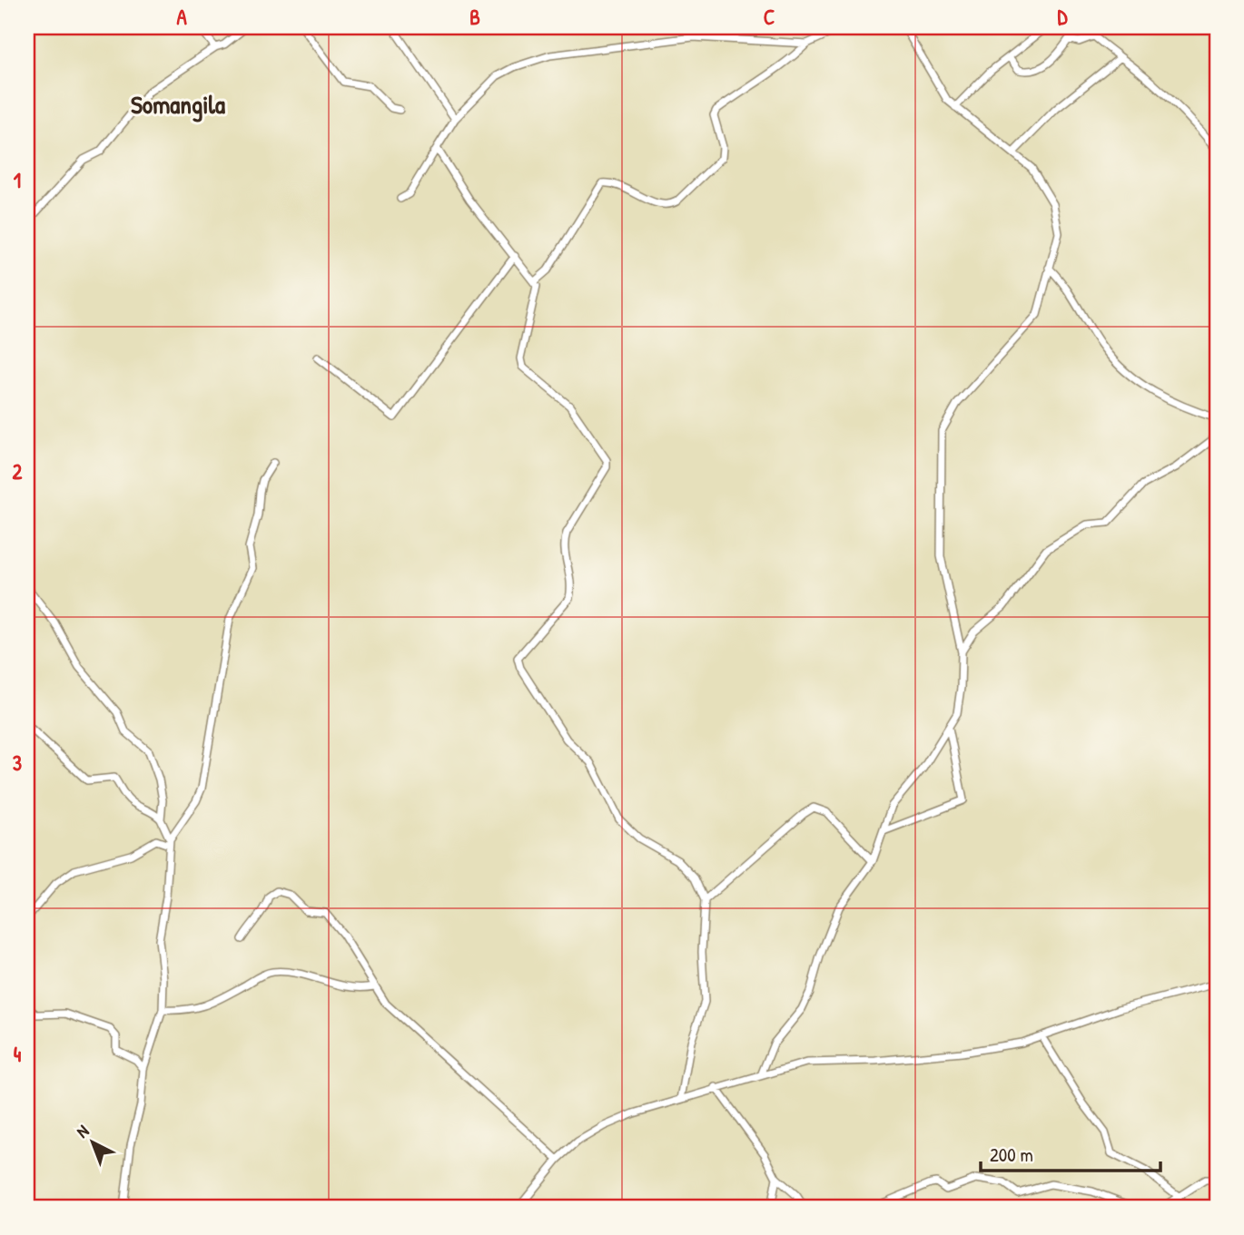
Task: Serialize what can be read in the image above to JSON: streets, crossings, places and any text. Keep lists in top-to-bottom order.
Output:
{
  "districts": ["Somangila"],
  "scale_bar": "200 m",
  "north": "top left",
  "grid": {
    "columns": [
      "A",
      "B",
      "C",
      "D"
    ],
    "rows": [
      "1",
      "2",
      "3",
      "4"
    ]
  }
}
